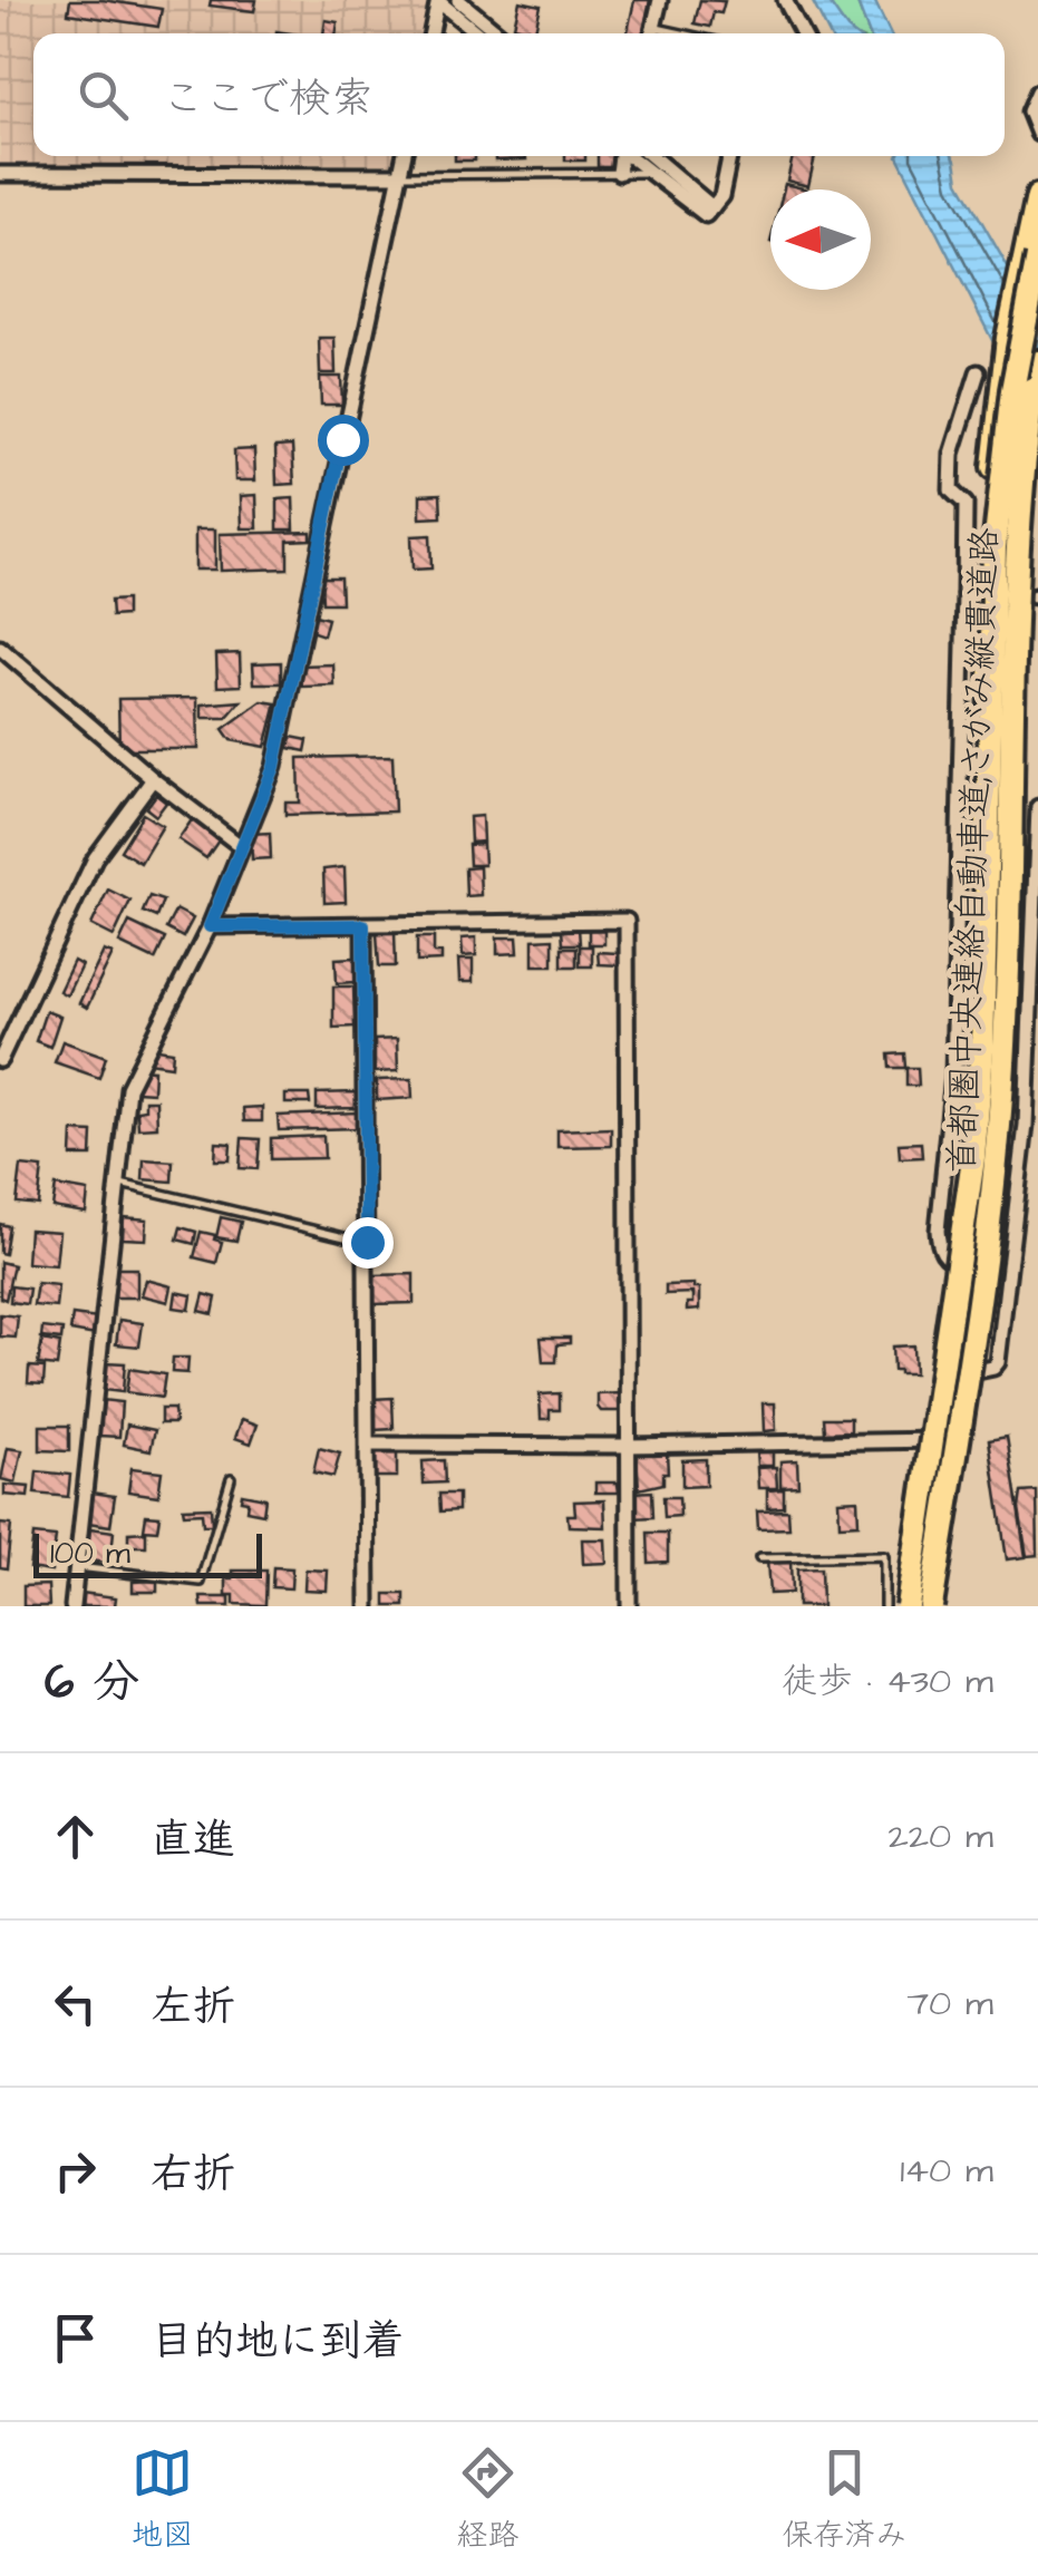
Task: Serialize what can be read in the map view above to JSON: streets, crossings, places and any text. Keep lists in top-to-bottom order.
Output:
{
  "streets": {
    "highway": ["首都圏中央連絡自動車道;さがみ縦貫道路"]
  },
  "scale_bar": "100 m",
  "north": "left",
  "page": {
    "search": "ここで検索",
    "scale": "100 m",
    "heading": ["6 分", "徒歩 · 430 m"],
    "list": [
      ["直進", "220 m"],
      ["左折", "70 m"],
      ["右折", "140 m"],
      "目的地に到着"
    ],
    "nav": ["地図", "経路", "保存済み"]
  }
}
